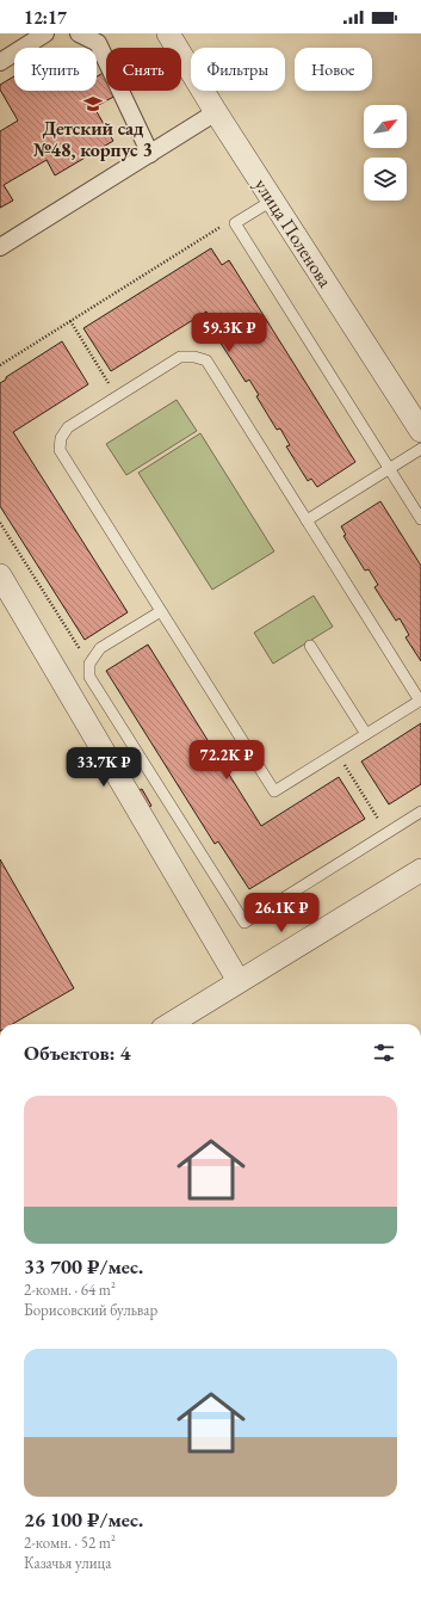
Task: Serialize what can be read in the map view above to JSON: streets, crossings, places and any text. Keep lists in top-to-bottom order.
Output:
{
  "streets": {
    "street": ["улица Поленова"]
  },
  "places": {
    "school or university": ["Детский сад №48, корпус 3"]
  },
  "north": "top right",
  "page": {
    "status": "12:17",
    "chip": [
      "Купить",
      "Снять",
      "Фильтры",
      "Новое"
    ],
    "price": [
      "59.3K ₽",
      "72.2K ₽",
      "33.7K ₽",
      "26.1K ₽"
    ],
    "heading": "Объектов: 4",
    "list": [
      {
        "name": "33 700 ₽/мес.",
        "note": "2-комн. · 64 m² · Борисовский бульвар"
      },
      {
        "name": "26 100 ₽/мес.",
        "note": "2-комн. · 52 m² · Казачья улица"
      }
    ]
  }
}
